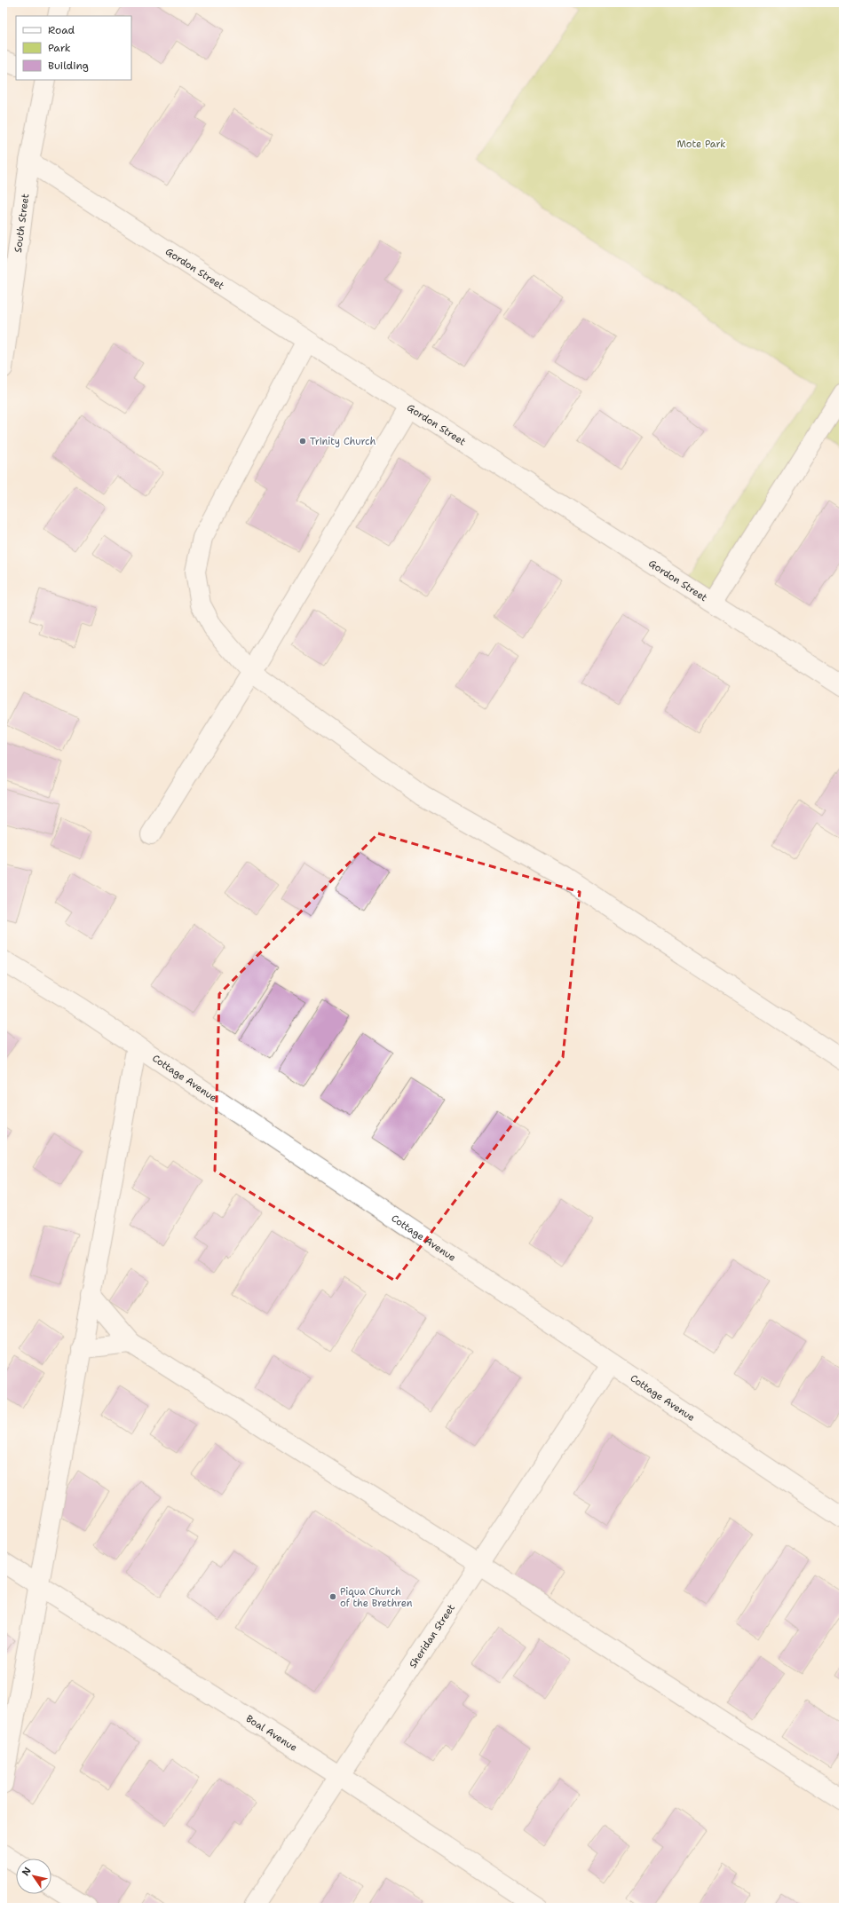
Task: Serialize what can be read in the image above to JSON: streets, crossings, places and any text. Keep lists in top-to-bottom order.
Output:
{
  "streets": {
    "street": [
      "South Street",
      "Gordon Street",
      "Cottage Avenue",
      "Sheridan Street",
      "Boal Avenue"
    ]
  },
  "crossings": [
    ["South Street", "Gordon Street"],
    ["Cottage Avenue", "Sheridan Street"],
    ["Sheridan Street", "Boal Avenue"]
  ],
  "parks": ["Mote Park"],
  "places": ["Trinity Church", "Piqua Church of the Brethren"],
  "legend": ["Road", "Park", "Building"],
  "north": "top left"
}
